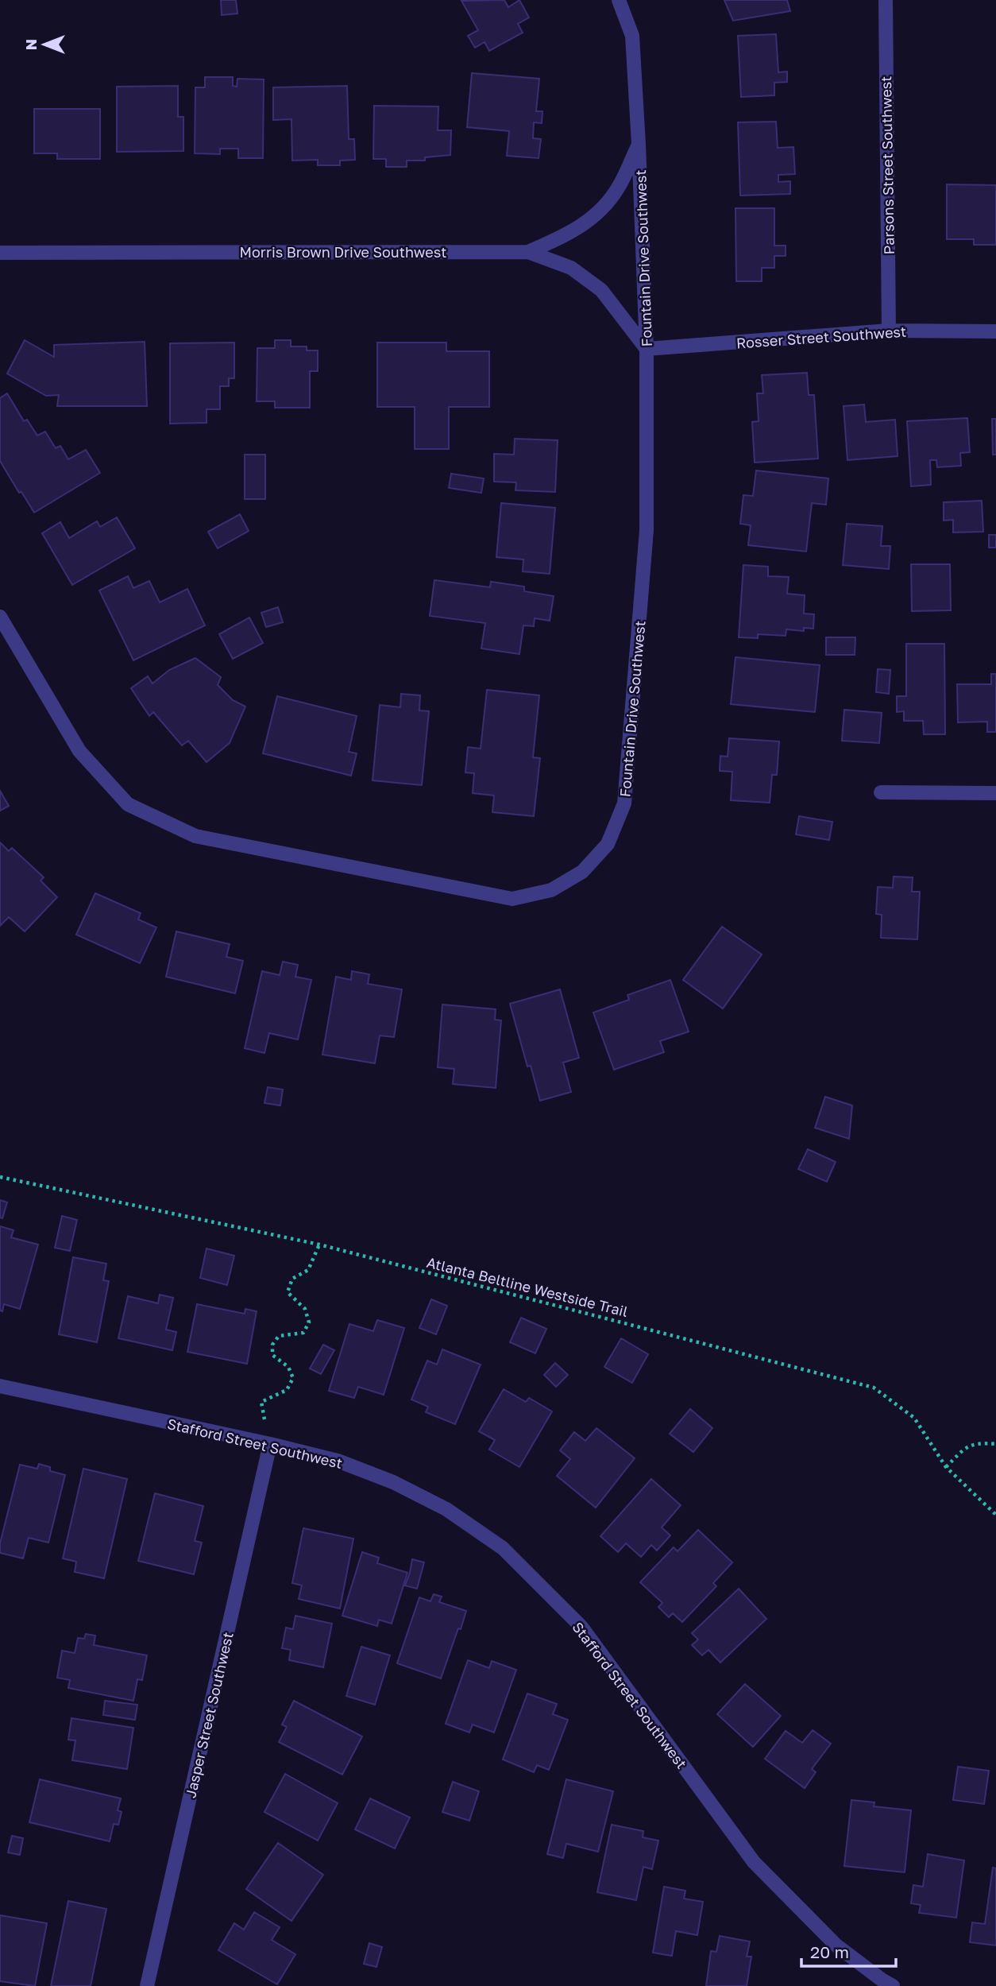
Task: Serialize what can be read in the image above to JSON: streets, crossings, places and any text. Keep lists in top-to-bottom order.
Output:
{
  "streets": {
    "street": [
      "Parsons Street Southwest",
      "Morris Brown Drive Southwest",
      "Fountain Drive Southwest",
      "Rosser Street Southwest",
      "Stafford Street Southwest",
      "Jasper Street Southwest"
    ],
    "path": ["Atlanta Beltline Westside Trail"]
  },
  "crossings": [
    ["Parsons Street Southwest", "Rosser Street Southwest"],
    ["Morris Brown Drive Southwest", "Fountain Drive Southwest"],
    ["Morris Brown Drive Southwest", "Rosser Street Southwest"],
    ["Fountain Drive Southwest", "Rosser Street Southwest"],
    ["Stafford Street Southwest", "Jasper Street Southwest"]
  ],
  "scale_bar": "20 m",
  "north": "left"
}
